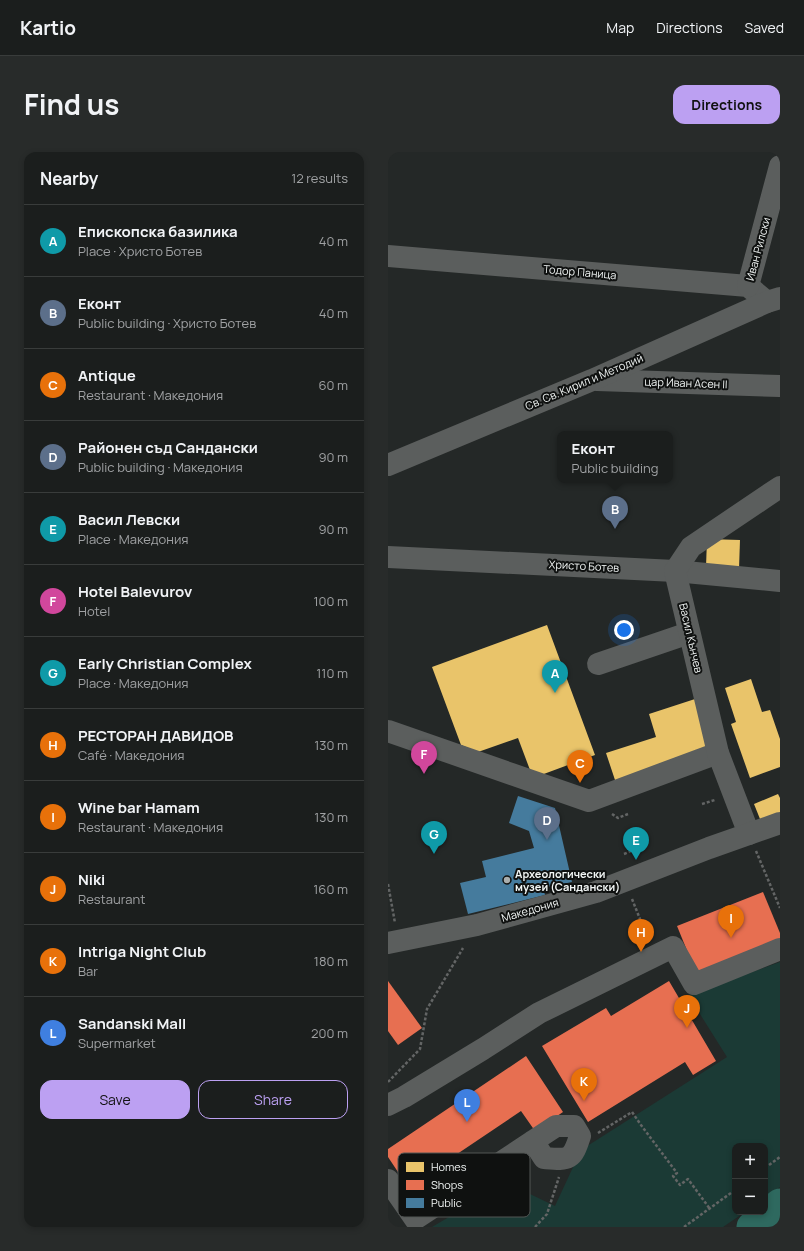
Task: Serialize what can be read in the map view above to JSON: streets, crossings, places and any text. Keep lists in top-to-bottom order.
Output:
{
  "streets": {
    "street": [
      "Иван Рилски",
      "Тодор Паница",
      "Св. Св. Кирил и Методий",
      "цар Иван Асен II",
      "Христо Ботев",
      "Васил Кънчев",
      "Македония"
    ]
  },
  "crossings": [
    ["Иван Рилски", "Тодор Паница"],
    ["Св. Св. Кирил и Методий", "цар Иван Асен II"],
    ["Христо Ботев", "Васил Кънчев"],
    ["Васил Кънчев", "Македония"]
  ],
  "places": ["Археологически музей (Сандански)"],
  "legend": ["Homes", "Shops", "Public"],
  "page": {
    "header": "Kartio",
    "nav": ["Map", "Directions", "Saved"],
    "title": "Find us",
    "buttons": [
      "Directions",
      ["Save", "Share"]
    ],
    "heading": ["Nearby", "12 results"],
    "list": [
      {
        "mark": "A",
        "name": "Епископска базилика",
        "note": "Place · Христо Ботев",
        "value": "40 m"
      },
      {
        "mark": "B",
        "name": "Еконт",
        "note": "Public building · Христо Ботев",
        "value": "40 m"
      },
      {
        "mark": "C",
        "name": "Antique",
        "note": "Restaurant · Македония",
        "value": "60 m"
      },
      {
        "mark": "D",
        "name": "Районен съд Сандански",
        "note": "Public building · Македония",
        "value": "90 m"
      },
      {
        "mark": "E",
        "name": "Васил Левски",
        "note": "Place · Македония",
        "value": "90 m"
      },
      {
        "mark": "F",
        "name": "Hotel Balevurov",
        "note": "Hotel",
        "value": "100 m"
      },
      {
        "mark": "G",
        "name": "Early Christian Complex",
        "note": "Place · Македония",
        "value": "110 m"
      },
      {
        "mark": "H",
        "name": "РЕСТОРАН ДАВИДОВ",
        "note": "Café · Македония",
        "value": "130 m"
      },
      {
        "mark": "I",
        "name": "Wine bar Hamam",
        "note": "Restaurant · Македония",
        "value": "130 m"
      },
      {
        "mark": "J",
        "name": "Niki",
        "note": "Restaurant",
        "value": "160 m"
      },
      {
        "mark": "K",
        "name": "Intriga Night Club",
        "note": "Bar",
        "value": "180 m"
      },
      {
        "mark": "L",
        "name": "Sandanski Mall",
        "note": "Supermarket",
        "value": "200 m"
      }
    ],
    "popup": ["Еконт", "Public building"],
    "pins": [
      "B",
      "A",
      "F",
      "C",
      "D",
      "G",
      "E",
      "I",
      "H",
      "J",
      "K",
      "L"
    ],
    "map_buttons": ["+", "−"]
  }
}
